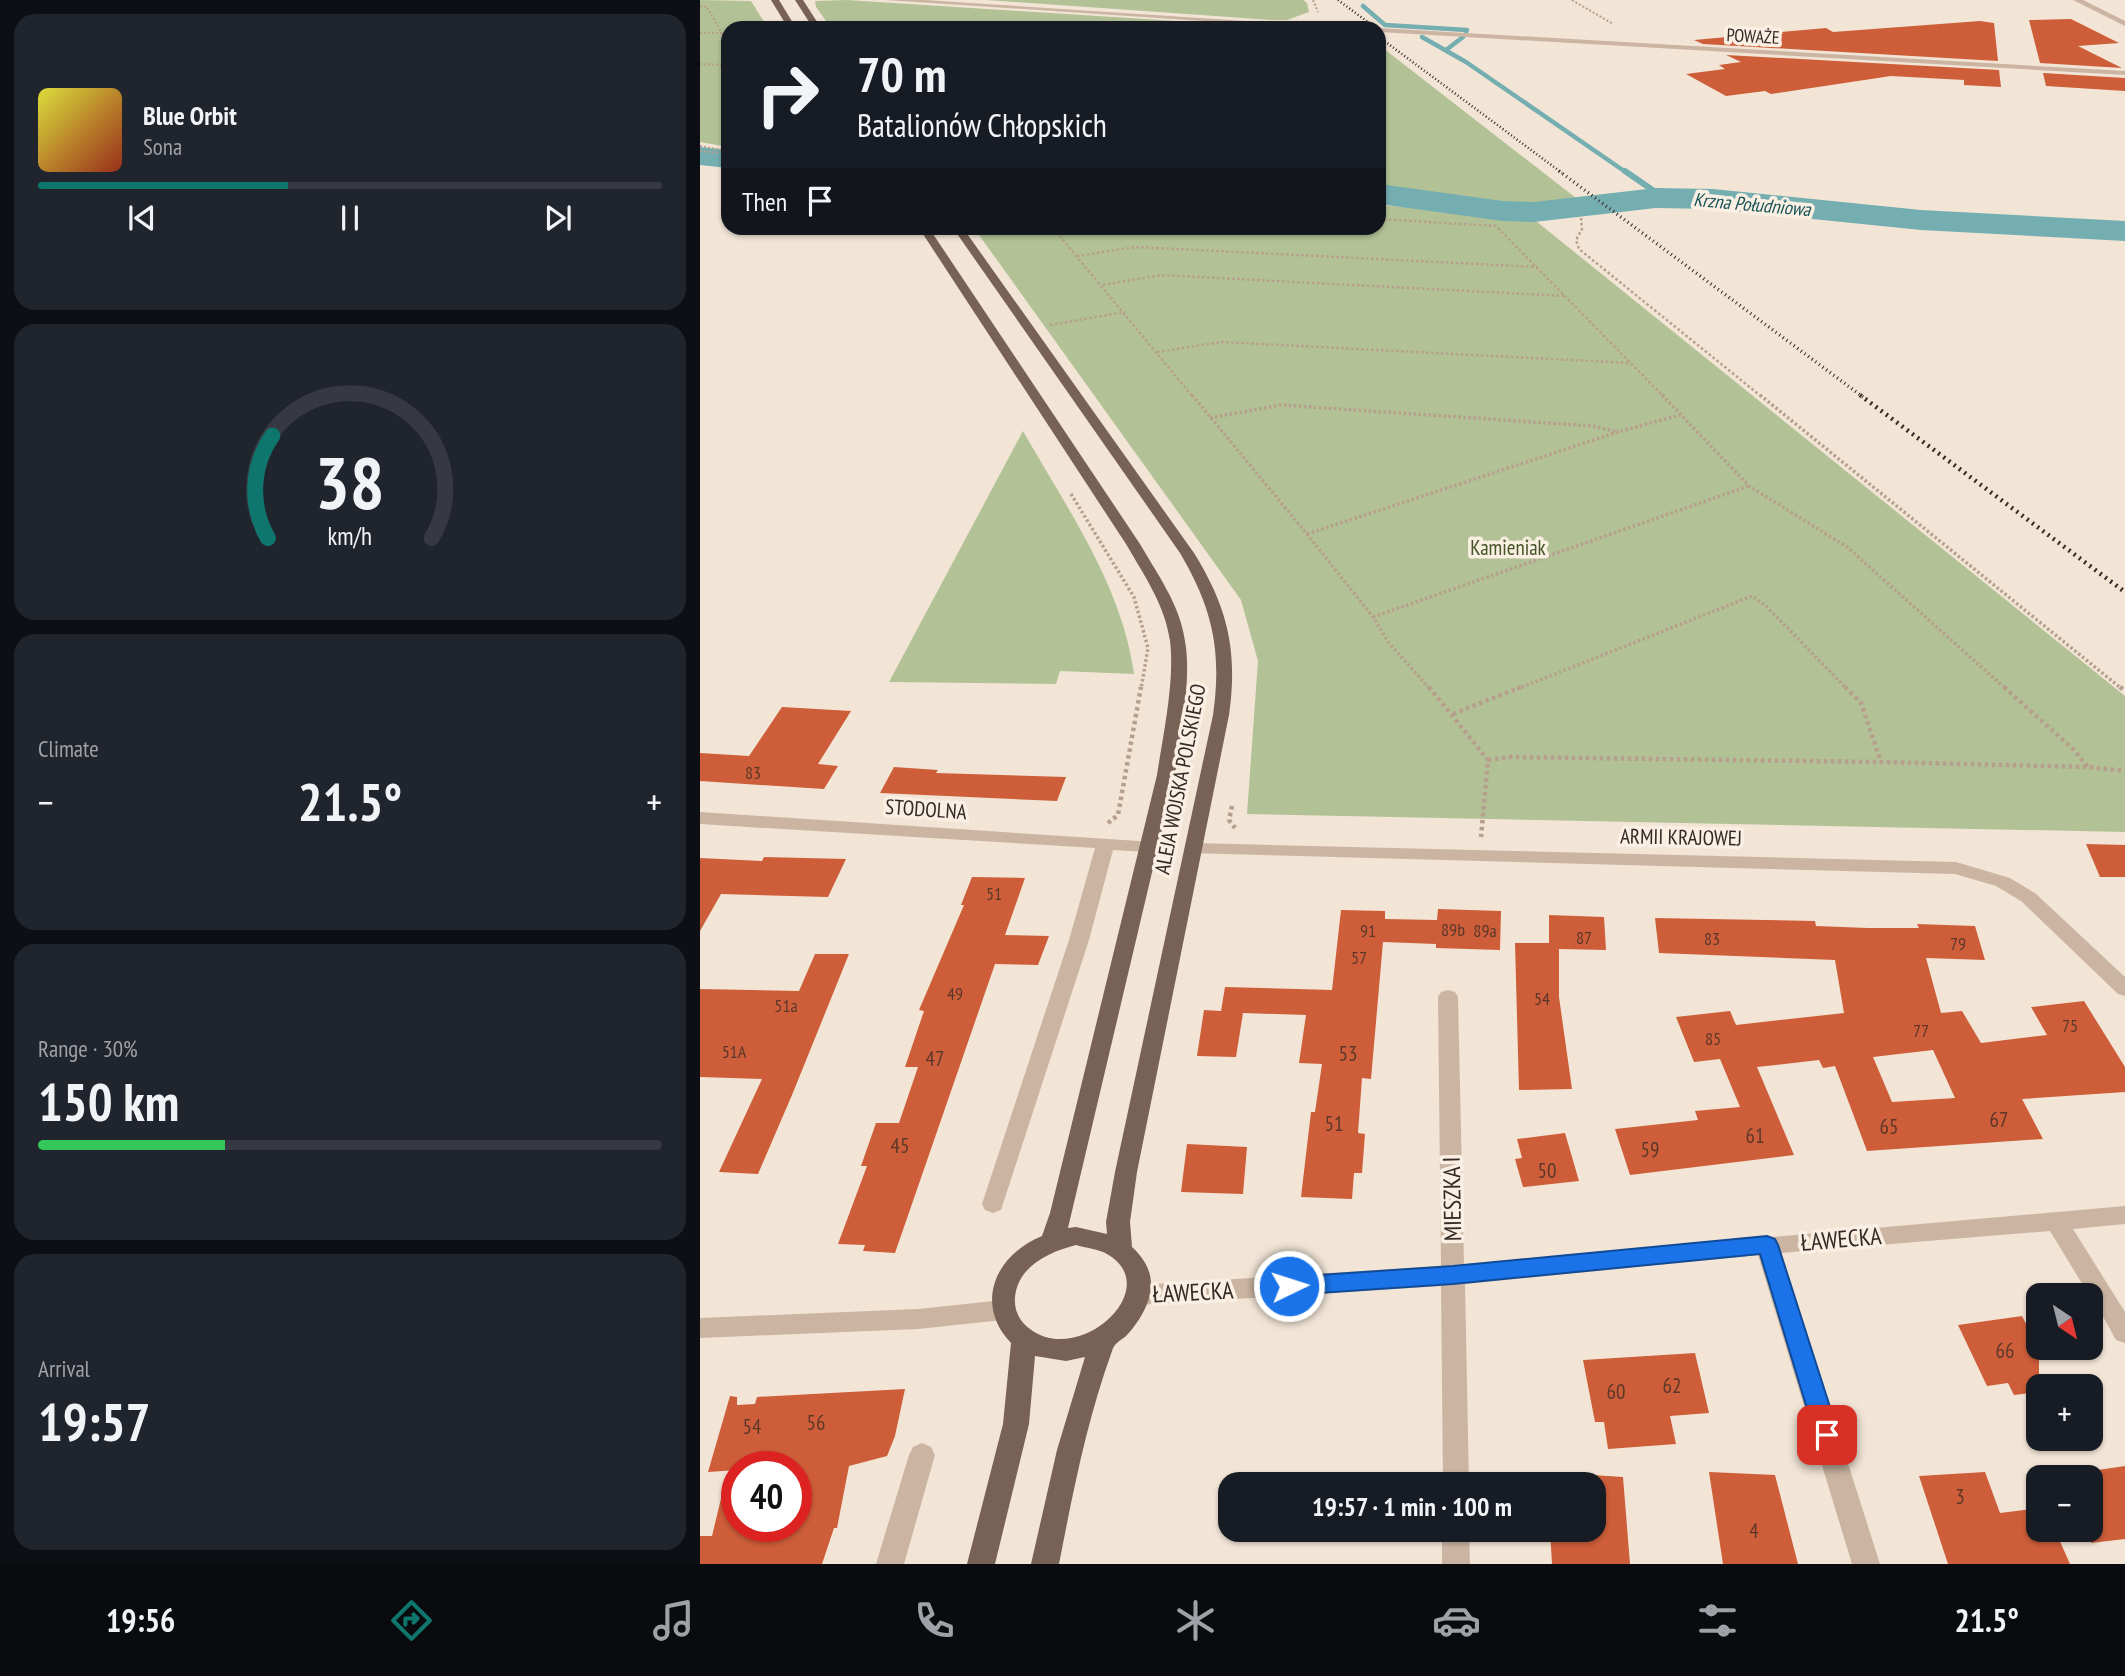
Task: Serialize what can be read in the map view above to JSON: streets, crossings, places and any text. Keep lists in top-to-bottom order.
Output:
{
  "streets": {
    "main road": ["ALEJA WOJSKA POLSKIEGO"],
    "street": [
      "POWAŻE",
      "STODOLNA",
      "ARMII KRAJOWEJ",
      "MIESZKA I",
      "ŁAWECKA"
    ]
  },
  "crossings": [
    ["ALEJA WOJSKA POLSKIEGO", "STODOLNA"],
    ["ALEJA WOJSKA POLSKIEGO", "ARMII KRAJOWEJ"],
    ["ALEJA WOJSKA POLSKIEGO", "ŁAWECKA"],
    ["MIESZKA I", "ŁAWECKA"]
  ],
  "water": ["Krzna Południowa"],
  "parks": ["Kamieniak"],
  "house_numbers": [
    "83",
    "51",
    "89b",
    "91",
    "89a",
    "87",
    "83",
    "79",
    "57",
    "49",
    "54",
    "51a",
    "75",
    "77",
    "85",
    "51A",
    "53",
    "47",
    "67",
    "51",
    "65",
    "61",
    "45",
    "59",
    "50",
    "66",
    "62",
    "60",
    "56",
    "54",
    "3",
    "4"
  ],
  "north": "bottom right",
  "page": {
    "turn": ["70 m", "Batalionów Chłopskich"],
    "song": ["Blue Orbit", "Sona"],
    "then": "Then",
    "tile": [
      "Climate",
      ["Range · 30%", "150 km"],
      ["Arrival", "19:57"]
    ],
    "heat": ["−", "21.5°", "+"],
    "map_buttons": ["+", "−"],
    "limit": "40",
    "trip": "19:57 · 1 min · 100 m",
    "tabs": ["19:56", "21.5°"],
    "gauge": ["38", "km/h"]
  }
}
